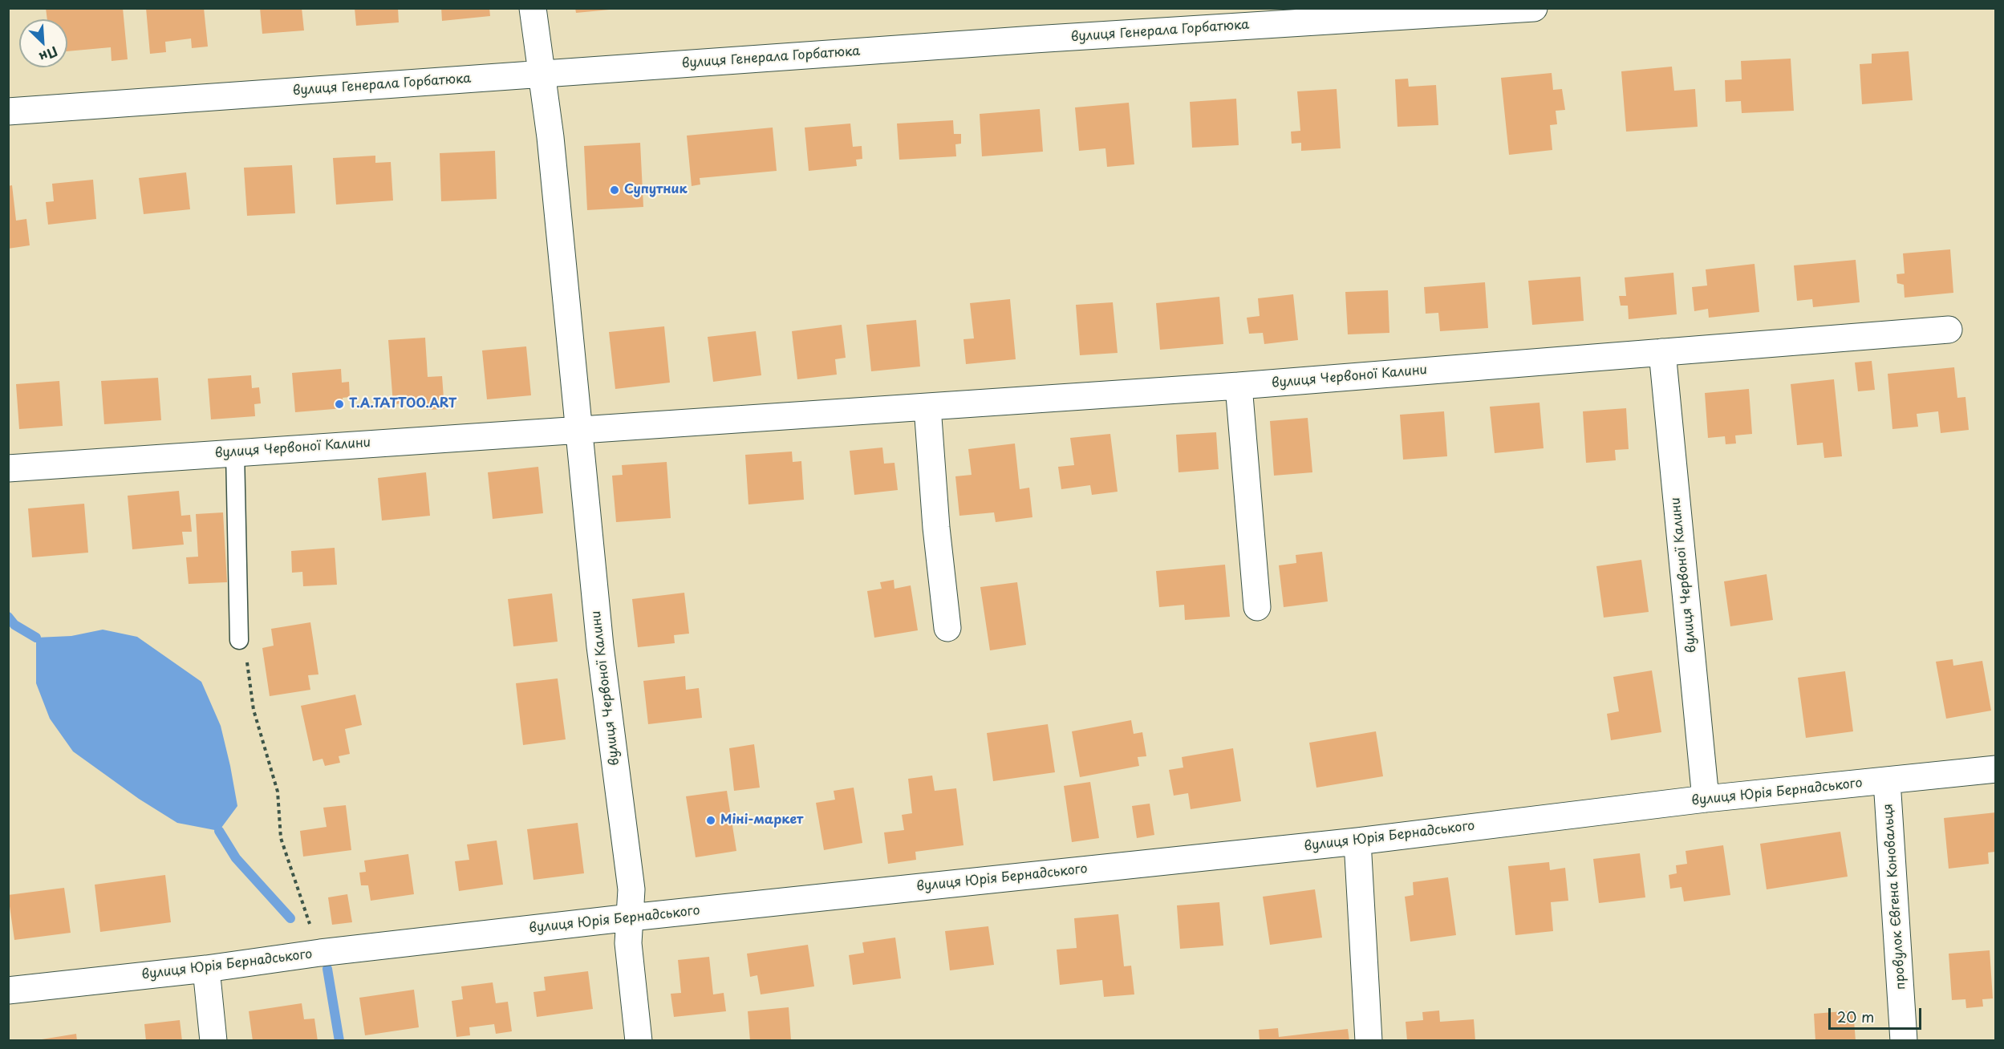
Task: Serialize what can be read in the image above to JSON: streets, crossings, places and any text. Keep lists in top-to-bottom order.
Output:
{
  "streets": {
    "street": [
      "вулиця Генерала Горбатюка",
      "вулиця Червоної Калини",
      "вулиця Юрія Бернадського",
      "провулок Євгена Коновальця"
    ]
  },
  "crossings": [
    ["вулиця Червоної Калини", "вулиця Юрія Бернадського"],
    ["вулиця Юрія Бернадського", "провулок Євгена Коновальця"]
  ],
  "places": ["Супутник", "T.A.TATTOO.ART", "Міні-маркет"],
  "scale_bar": "20 m",
  "north": "bottom right"
}
